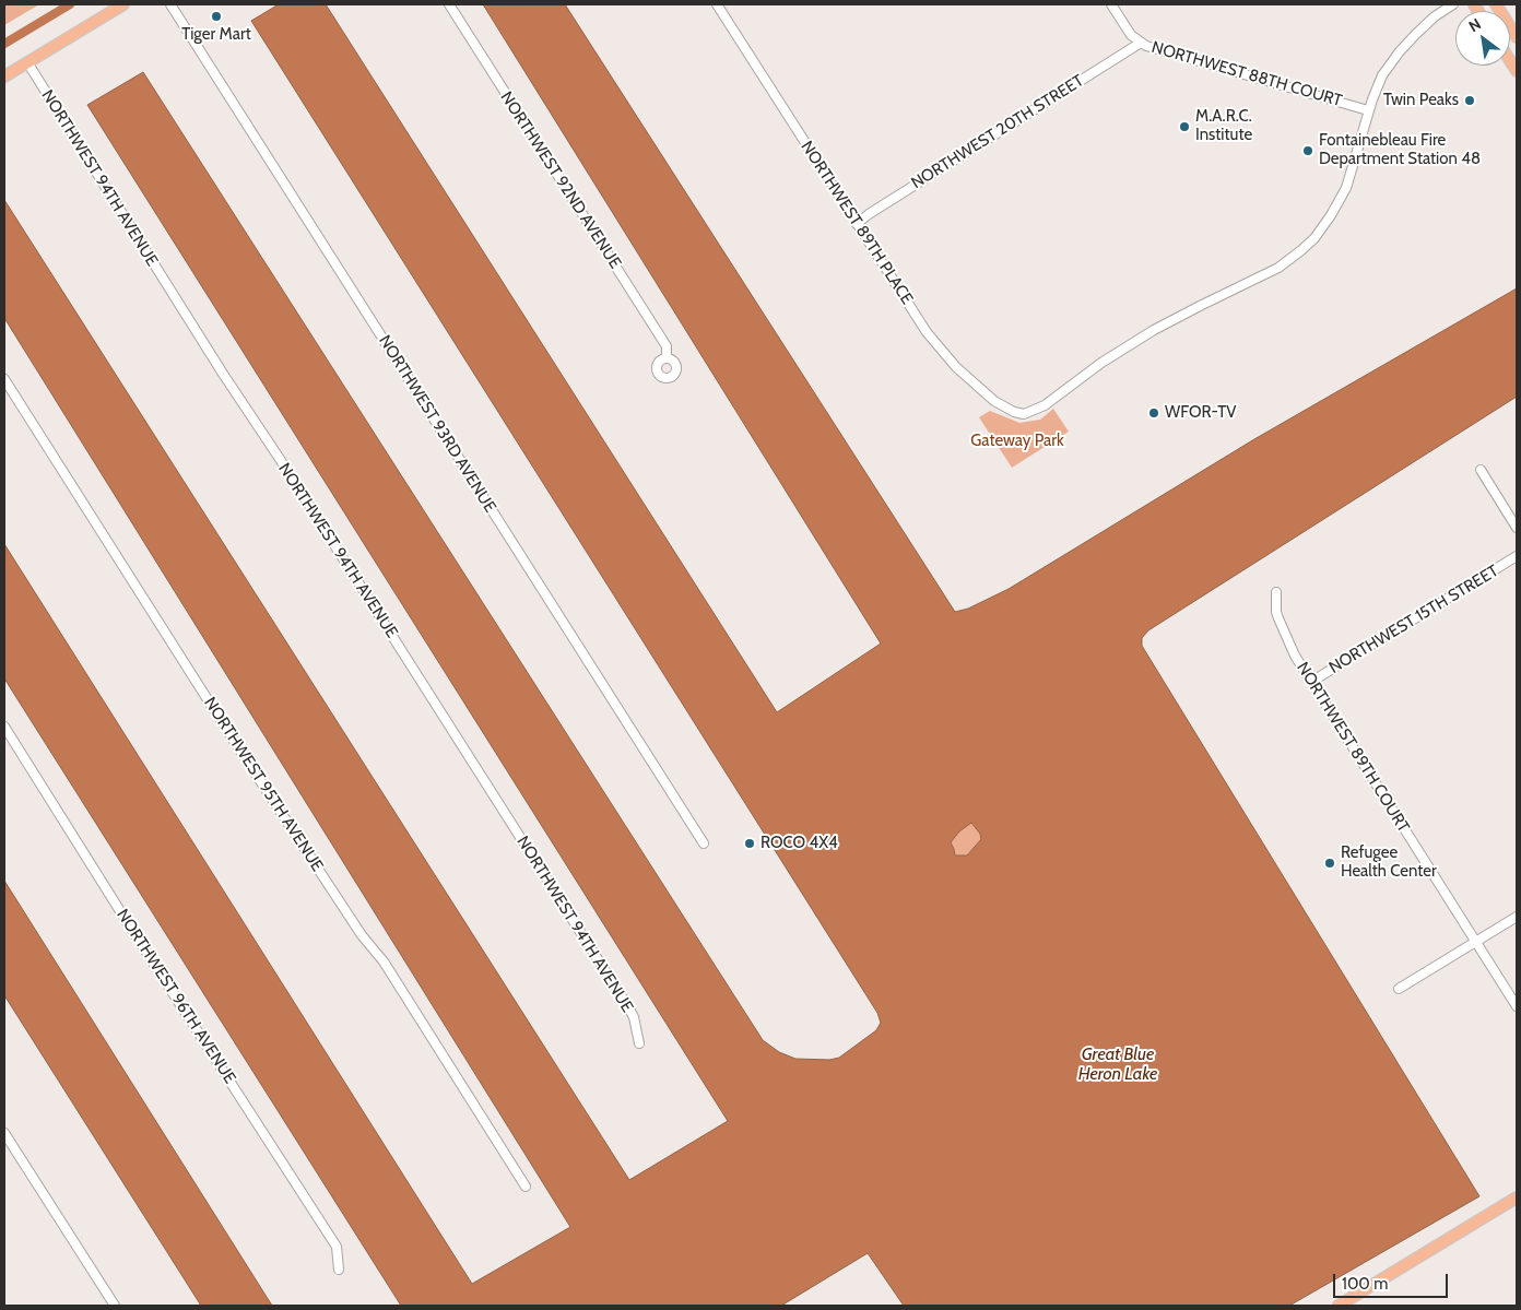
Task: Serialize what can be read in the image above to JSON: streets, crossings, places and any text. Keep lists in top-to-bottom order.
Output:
{
  "streets": {
    "street": [
      "NORTHWEST 88TH COURT",
      "NORTHWEST 20TH STREET",
      "NORTHWEST 94TH AVENUE",
      "NORTHWEST 92ND AVENUE",
      "NORTHWEST 89TH PLACE",
      "NORTHWEST 93RD AVENUE",
      "NORTHWEST 15TH STREET",
      "NORTHWEST 89TH COURT",
      "NORTHWEST 95TH AVENUE",
      "NORTHWEST 96TH AVENUE"
    ]
  },
  "crossings": [
    ["NORTHWEST 88TH COURT", "NORTHWEST 20TH STREET"],
    ["NORTHWEST 88TH COURT", "NORTHWEST 89TH PLACE"],
    ["NORTHWEST 20TH STREET", "NORTHWEST 89TH PLACE"],
    ["NORTHWEST 15TH STREET", "NORTHWEST 89TH COURT"]
  ],
  "water": ["Great Blue Heron Lake"],
  "parks": ["Gateway Park"],
  "places": [
    "Tiger Mart",
    "Twin Peaks",
    "M.A.R.C. Institute",
    "Fontainebleau Fire Department Station 48",
    "WFOR-TV",
    "ROCO 4X4",
    "Refugee Health Center"
  ],
  "scale_bar": "100 m",
  "north": "top left"
}
